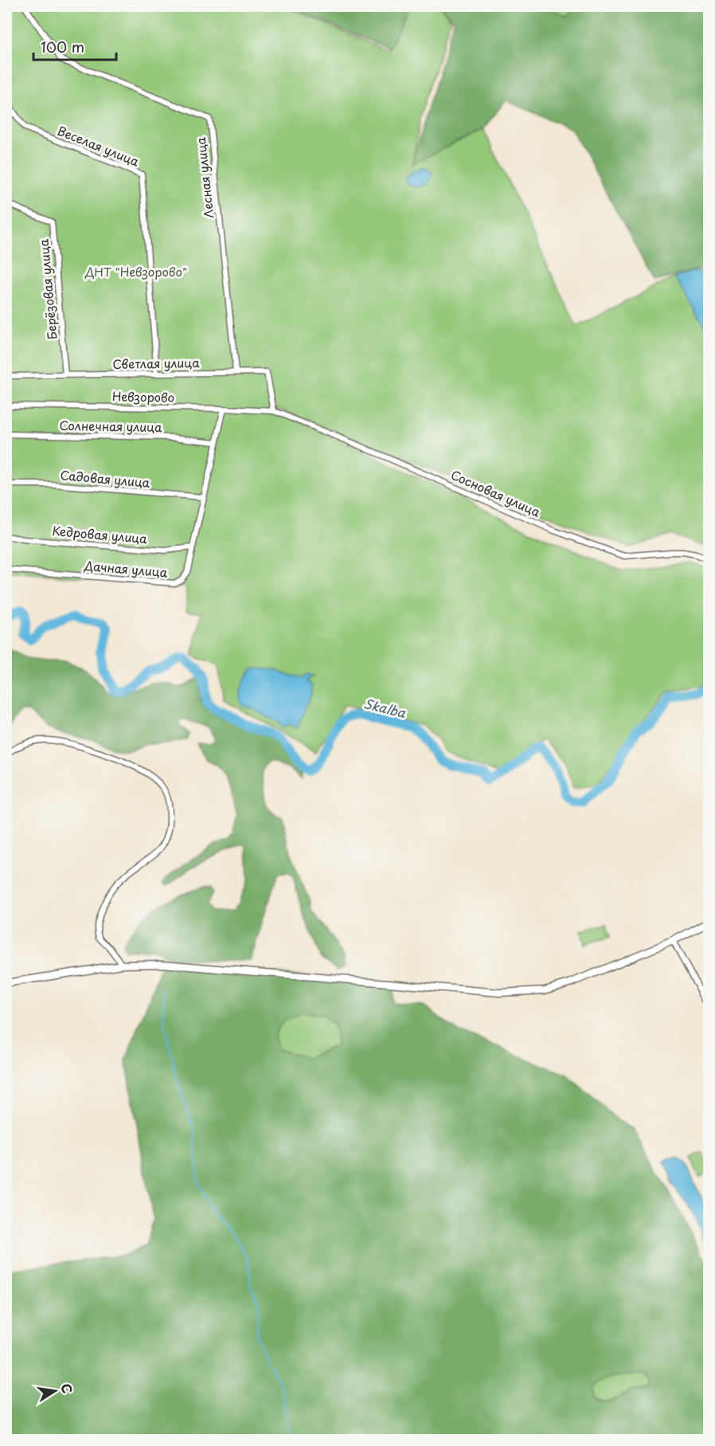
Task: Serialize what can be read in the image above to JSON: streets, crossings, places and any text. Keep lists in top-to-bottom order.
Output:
{
  "streets": {
    "street": [
      "Веселая улица",
      "Лесная улица",
      "Берёзовая улица",
      "Светлая улица",
      "Невзорово",
      "Солнечная улица",
      "Садовая улица",
      "Сосновая улица",
      "Кедровая улица",
      "Дачная улица"
    ]
  },
  "crossings": [
    ["Веселая улица", "Светлая улица"],
    ["Лесная улица", "Светлая улица"],
    ["Берёзовая улица", "Светлая улица"],
    ["Светлая улица", "Невзорово"],
    ["Невзорово", "Сосновая улица"],
    ["Невзорово", "Дачная улица"],
    ["Солнечная улица", "Дачная улица"],
    ["Садовая улица", "Дачная улица"],
    ["Кедровая улица", "Дачная улица"]
  ],
  "water": ["Skalba"],
  "parks": ["ДНТ \"Невзорово\""],
  "scale_bar": "100 m",
  "north": "right"
}
